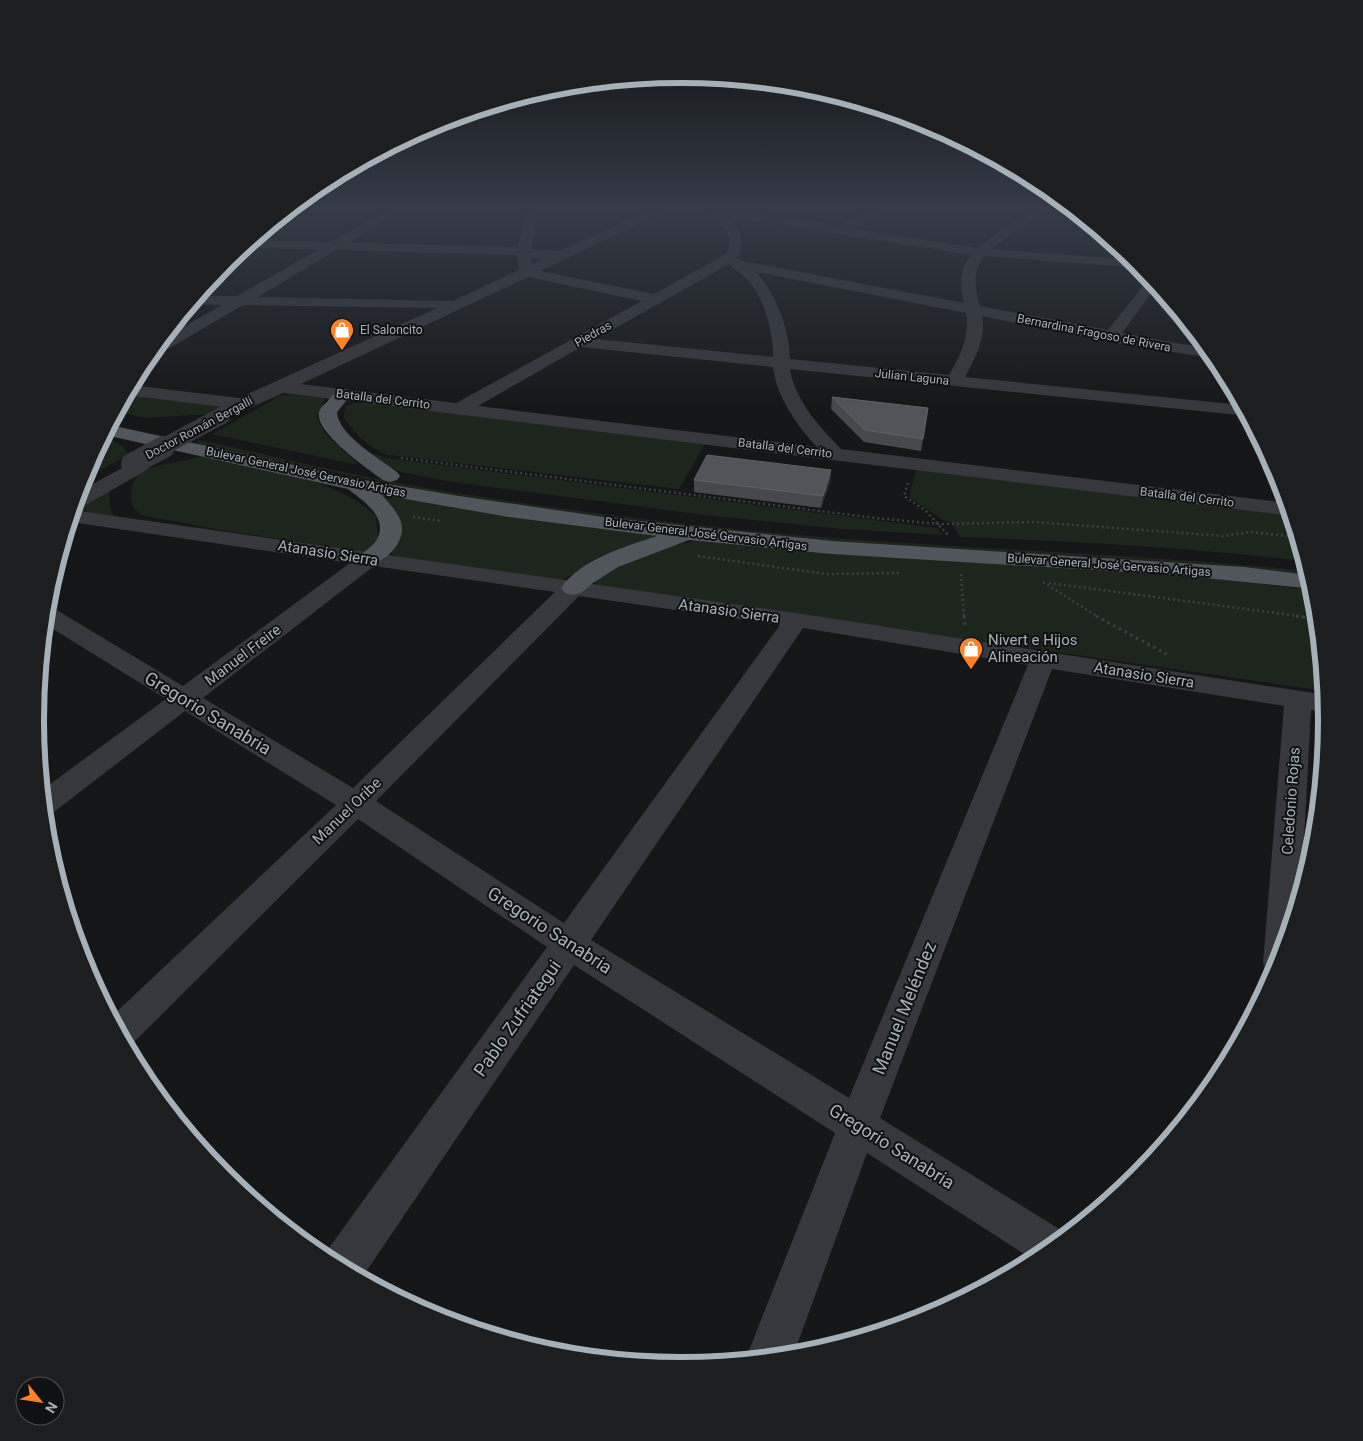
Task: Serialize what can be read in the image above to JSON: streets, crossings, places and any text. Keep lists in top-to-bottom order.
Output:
{
  "streets": {
    "main road": ["Bulevar General José Gervasio Artigas"],
    "street": [
      "Bernardina Fragoso de Rivera",
      "Piedras",
      "Julian Laguna",
      "Batalla del Cerrito",
      "Doctor Román Bergalli",
      "Atanasio Sierra",
      "Manuel Freire",
      "Gregorio Sanabria",
      "Celedonio Rojas",
      "Manuel Oribe",
      "Manuel Meléndez",
      "Pablo Zufriategui"
    ]
  },
  "crossings": [
    ["Piedras", "Julian Laguna"],
    ["Piedras", "Batalla del Cerrito"],
    ["Batalla del Cerrito", "Doctor Román Bergalli"],
    ["Atanasio Sierra", "Manuel Freire"],
    ["Atanasio Sierra", "Celedonio Rojas"],
    ["Atanasio Sierra", "Manuel Oribe"],
    ["Atanasio Sierra", "Manuel Meléndez"],
    ["Atanasio Sierra", "Pablo Zufriategui"],
    ["Manuel Freire", "Gregorio Sanabria"],
    ["Gregorio Sanabria", "Manuel Oribe"],
    ["Gregorio Sanabria", "Manuel Meléndez"],
    ["Gregorio Sanabria", "Pablo Zufriategui"]
  ],
  "places": {
    "shop": ["El Saloncito", "Nivert e Hijos Alineación"]
  },
  "north": "bottom right"
}
